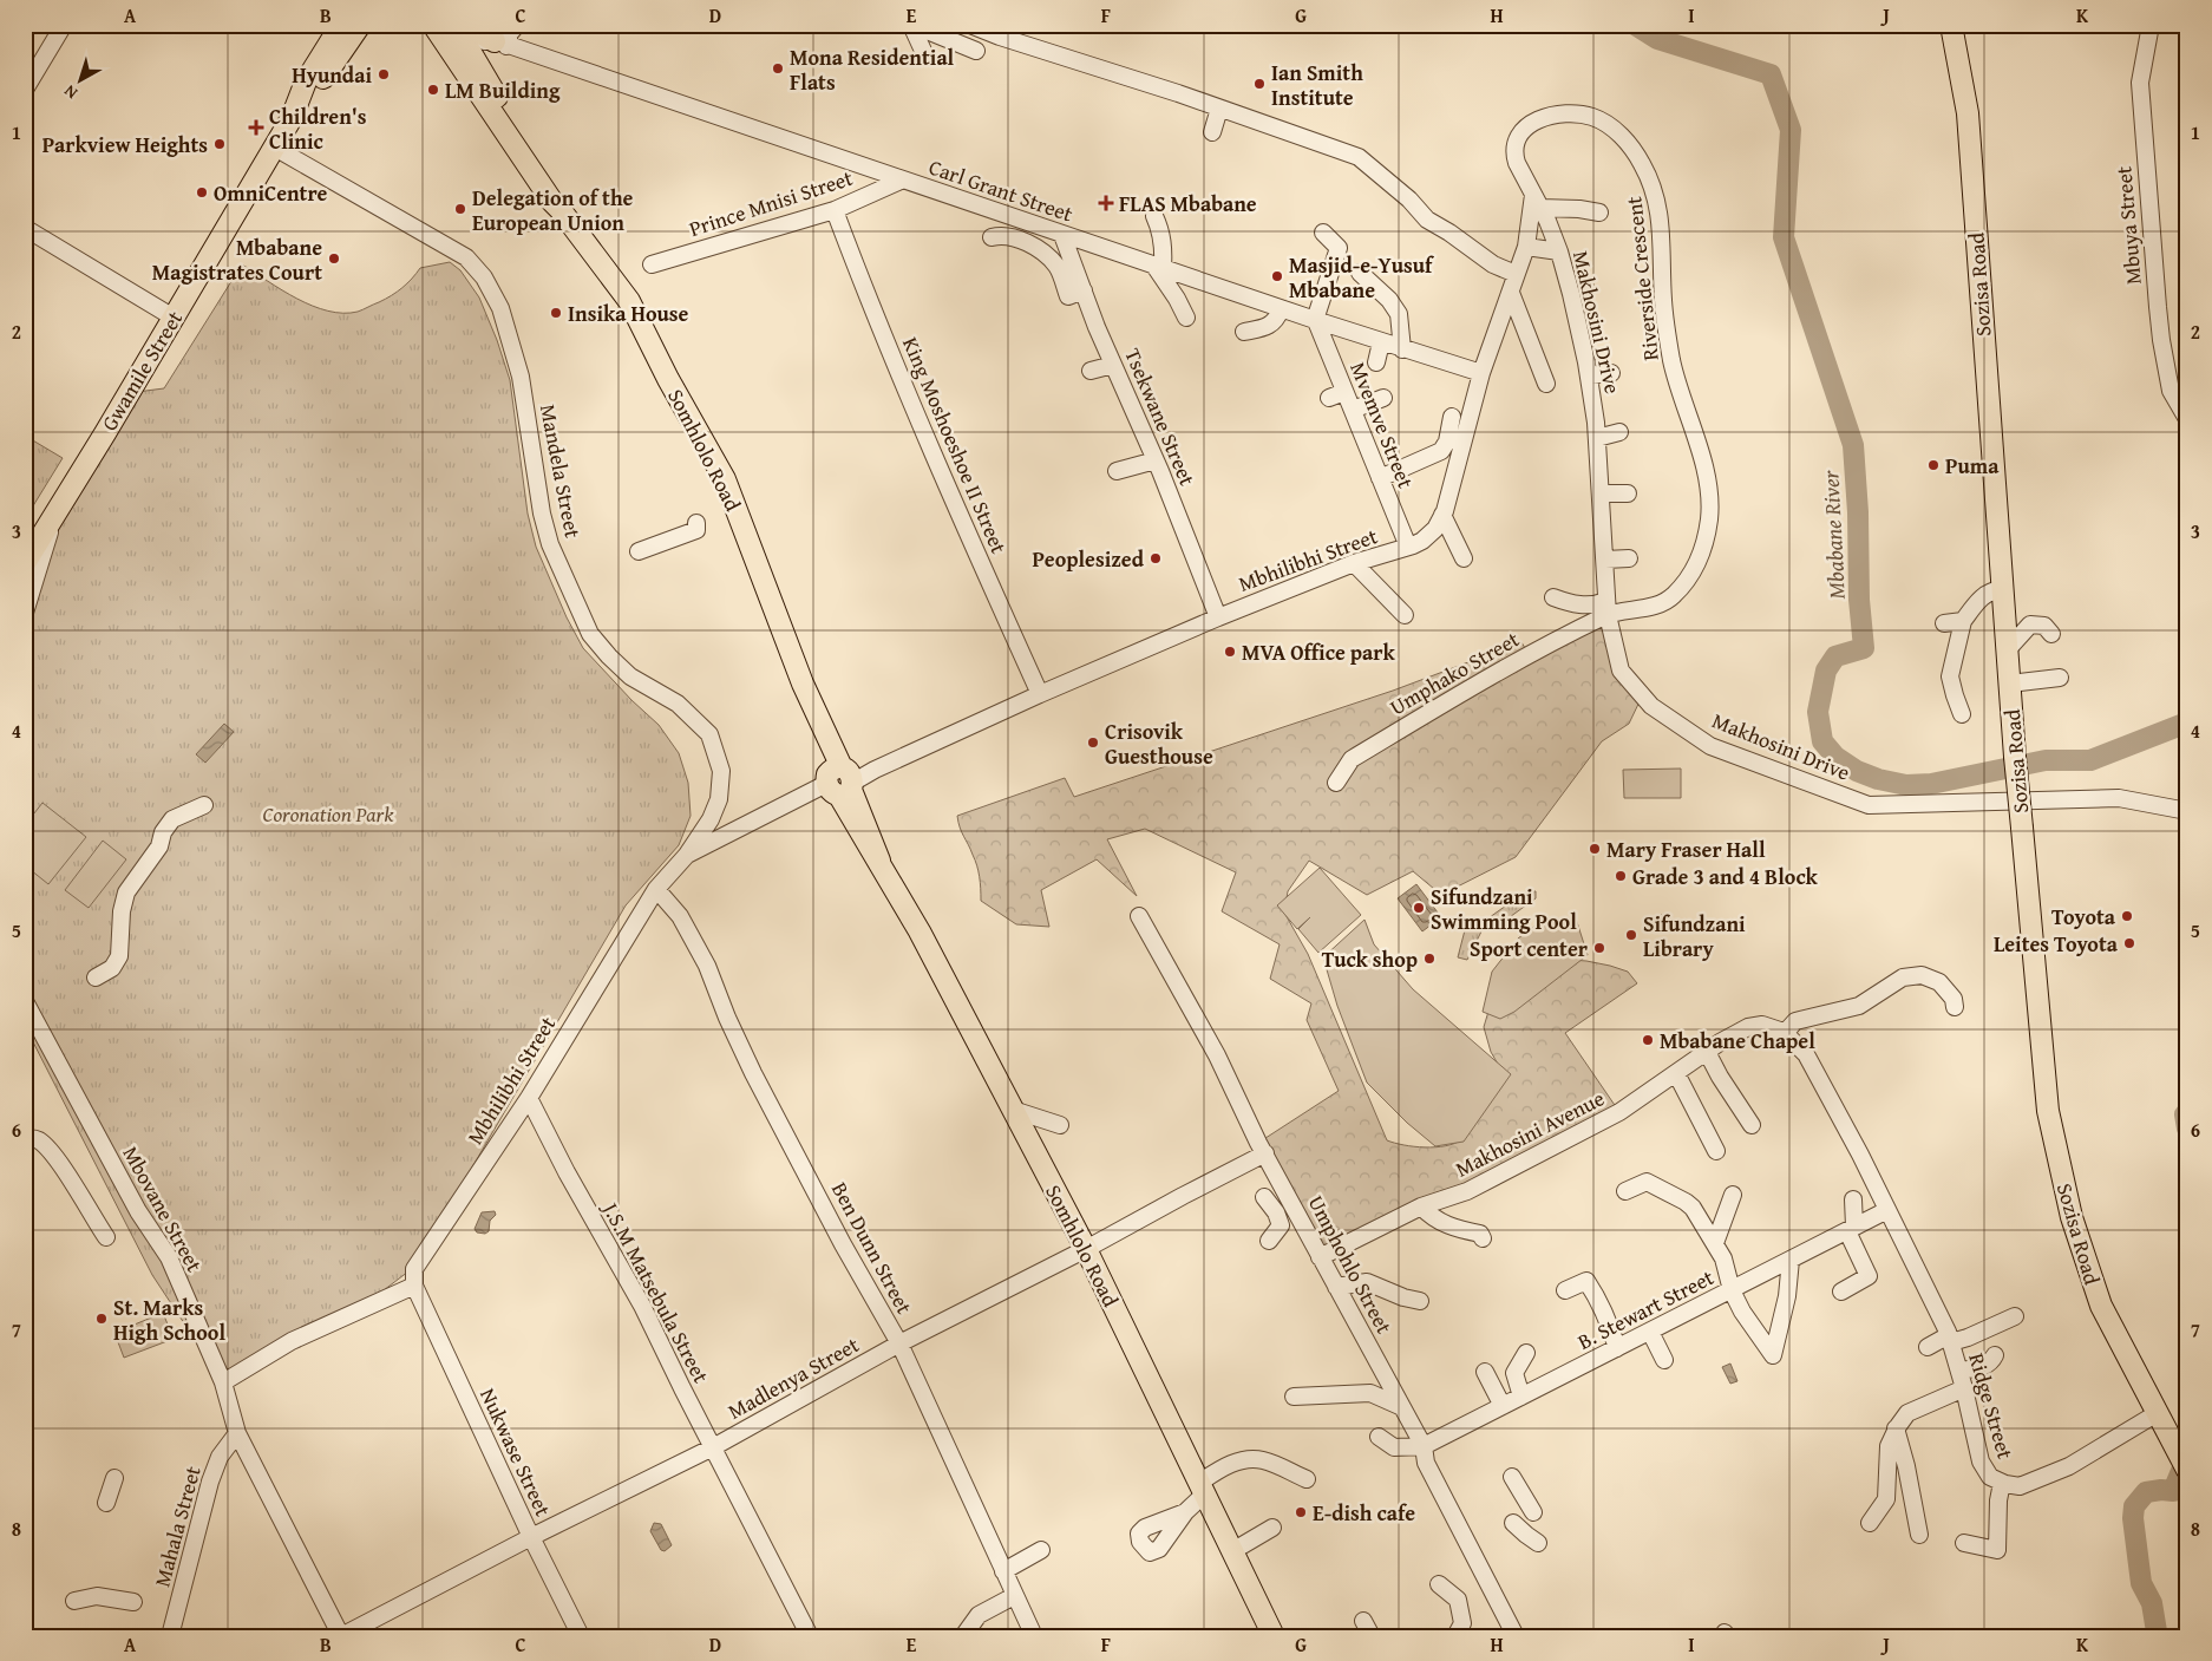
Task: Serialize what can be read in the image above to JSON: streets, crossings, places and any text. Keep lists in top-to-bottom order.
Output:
{
  "streets": {
    "main road": ["Sozisa Road", "Gwamile Street", "Somhlolo Road"],
    "street": [
      "Carl Grant Street",
      "Prince Mnisi Street",
      "Mbuya Street",
      "Riverside Crescent",
      "Makhosini Drive",
      "Tsekwane Street",
      "Mvemve Street",
      "King Moshoeshoe II Street",
      "Mandela Street",
      "Mbhilibhi Street",
      "Umphako Street",
      "Makhosini Avenue",
      "Mbovane Street",
      "Ben Dunn Street",
      "Umphohlo Street",
      "J.S.M Matsebula Street",
      "B. Stewart Street",
      "Madlenya Street",
      "Ridge Street",
      "Nukwase Street",
      "Mahala Street"
    ]
  },
  "crossings": [
    ["Carl Grant Street", "Prince Mnisi Street"],
    ["Carl Grant Street", "Tsekwane Street"],
    ["Carl Grant Street", "Mvemve Street"],
    ["Carl Grant Street", "Mbhilibhi Street"],
    ["Prince Mnisi Street", "King Moshoeshoe II Street"],
    ["Riverside Crescent", "Makhosini Drive"],
    ["Riverside Crescent", "Mbhilibhi Street"],
    ["Riverside Crescent", "Umphako Street"],
    ["Sozisa Road", "Ridge Street"],
    ["Makhosini Drive", "Mbhilibhi Street"],
    ["Makhosini Drive", "Umphako Street"],
    ["Gwamile Street", "Mandela Street"],
    ["Tsekwane Street", "Mbhilibhi Street"],
    ["Mvemve Street", "Mbhilibhi Street"],
    ["King Moshoeshoe II Street", "Mbhilibhi Street"],
    ["Somhlolo Road", "Mbhilibhi Street"],
    ["Somhlolo Road", "Madlenya Street"],
    ["Mandela Street", "Mbhilibhi Street"],
    ["Mbhilibhi Street", "Ben Dunn Street"],
    ["Mbhilibhi Street", "J.S.M Matsebula Street"],
    ["Mbhilibhi Street", "Nukwase Street"],
    ["Makhosini Avenue", "Umphohlo Street"],
    ["Makhosini Avenue", "Ridge Street"],
    ["Mbovane Street", "Madlenya Street"],
    ["Mbovane Street", "Mahala Street"],
    ["Ben Dunn Street", "Madlenya Street"],
    ["Umphohlo Street", "B. Stewart Street"],
    ["Umphohlo Street", "Madlenya Street"],
    ["J.S.M Matsebula Street", "Madlenya Street"],
    ["B. Stewart Street", "Ridge Street"],
    ["Madlenya Street", "Nukwase Street"]
  ],
  "water": ["Mbabane River"],
  "parks": ["Coronation Park"],
  "places": {
    "other": [
      "Mona Residential Flats",
      "Hyundai",
      "Ian Smith Institute",
      "LM Building",
      "Parkview Heights",
      "OmniCentre",
      "Delegation of the European Union",
      "Mbabane Magistrates Court",
      "Masjid-e-Yusuf Mbabane",
      "Insika House",
      "Puma",
      "Peoplesized",
      "MVA Office park",
      "Crisovik Guesthouse",
      "Mary Fraser Hall",
      "Grade 3 and 4 Block",
      "Sifundzani Swimming Pool",
      "Toyota",
      "Sifundzani Library",
      "Leites Toyota",
      "Sport center",
      "Tuck shop",
      "Mbabane Chapel",
      "St. Marks High School",
      "E-dish cafe"
    ],
    "health": ["Children's Clinic", "FLAS Mbabane"]
  },
  "north": "bottom left",
  "grid": {
    "columns": [
      "A",
      "B",
      "C",
      "D",
      "E",
      "F",
      "G",
      "H",
      "I",
      "J",
      "K"
    ],
    "rows": [
      "1",
      "2",
      "3",
      "4",
      "5",
      "6",
      "7",
      "8"
    ]
  }
}
